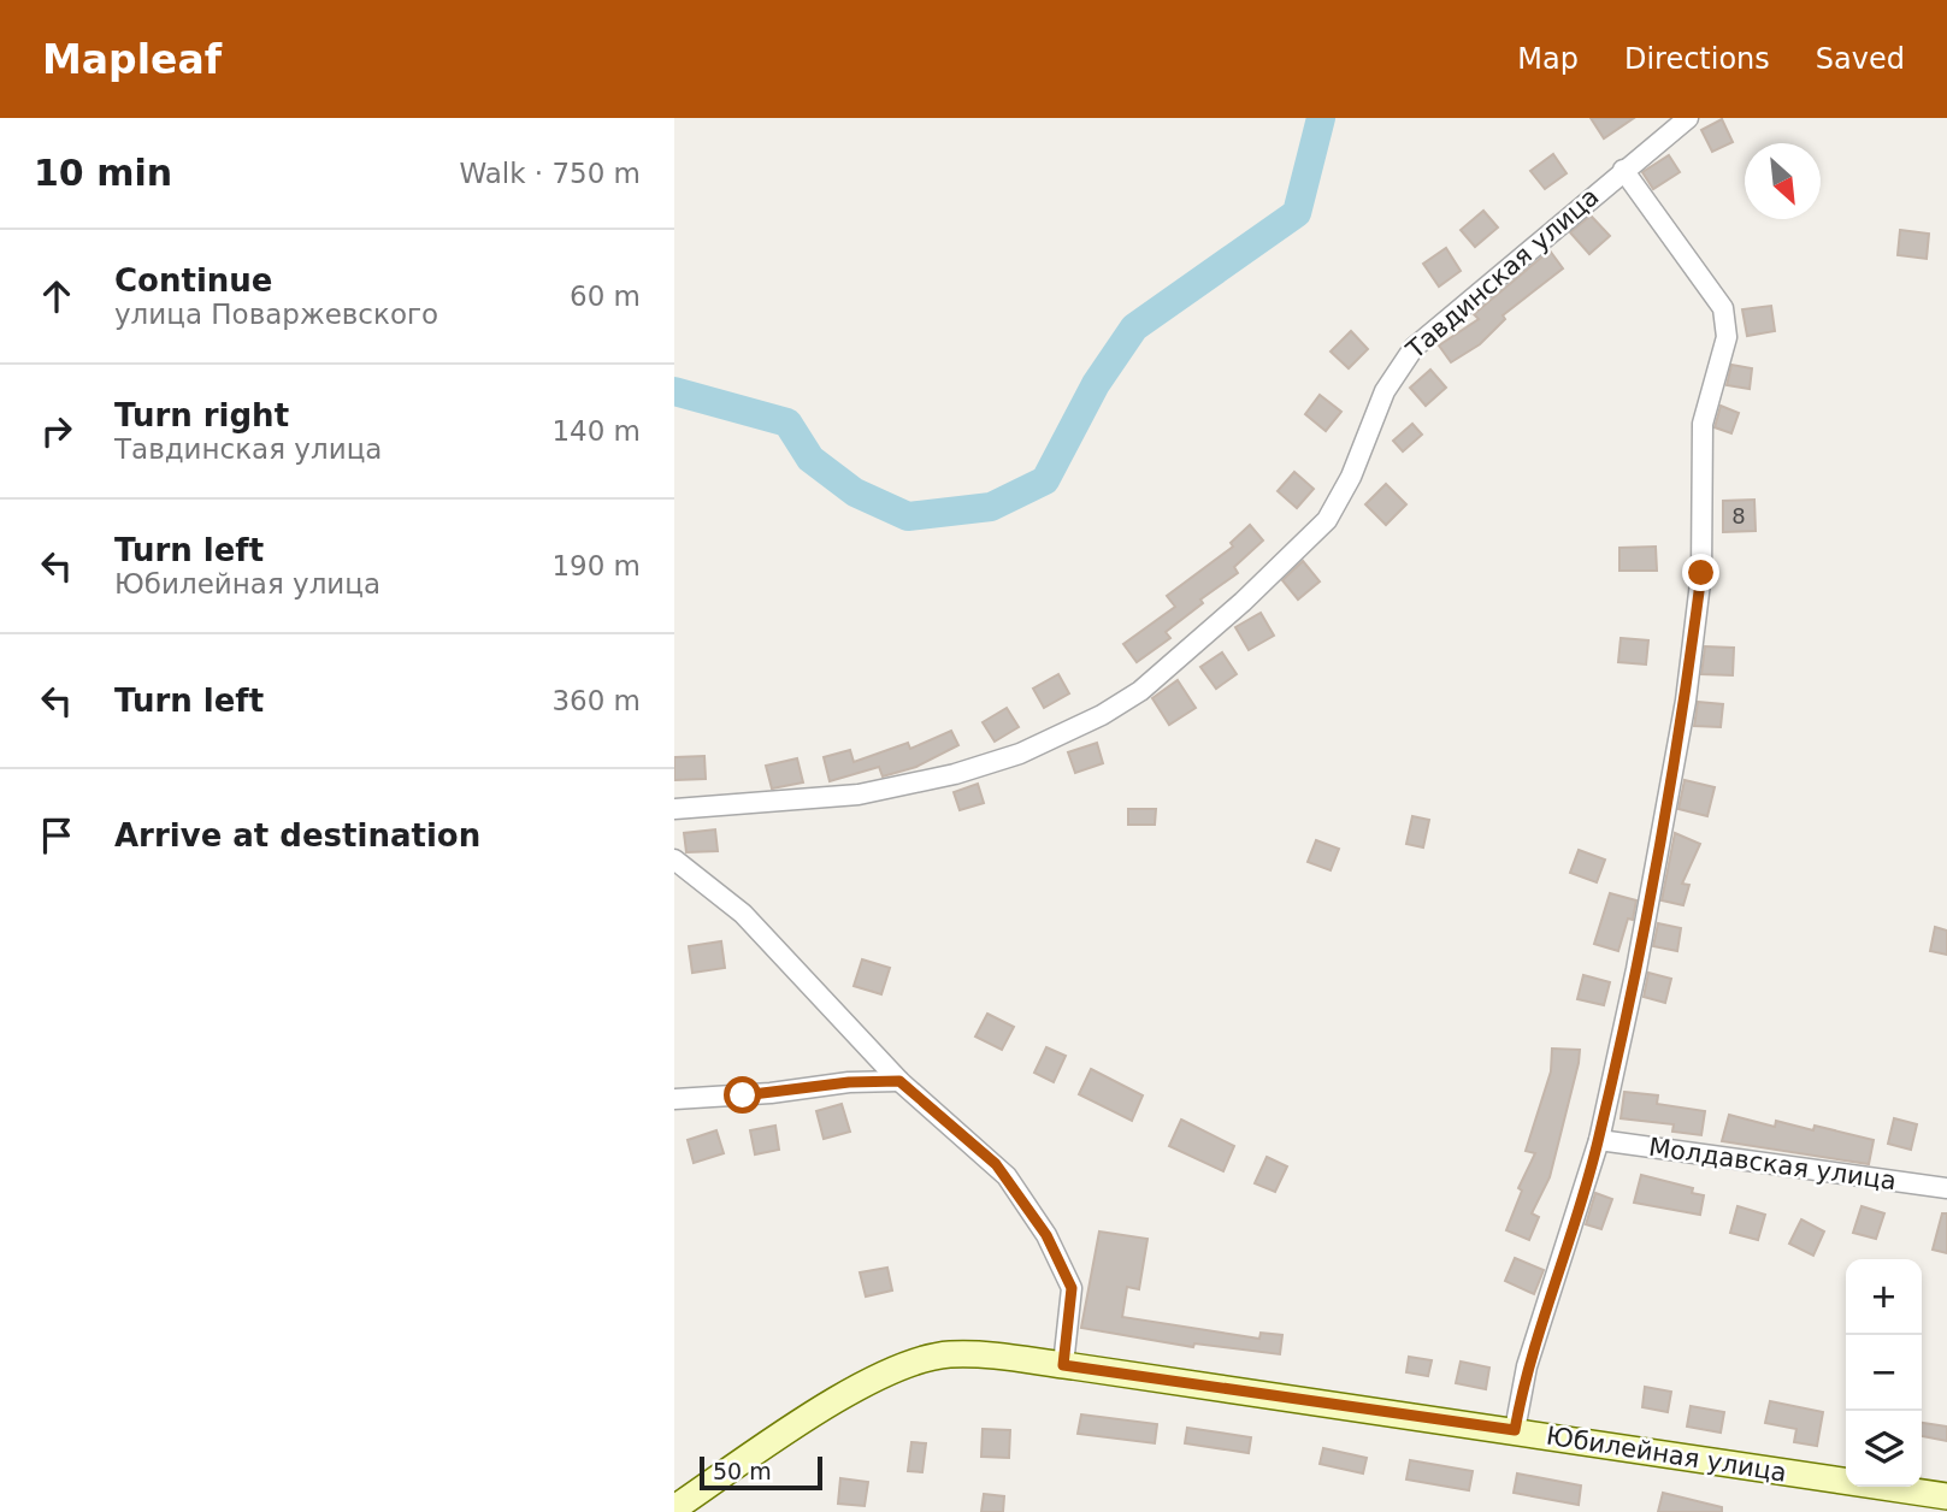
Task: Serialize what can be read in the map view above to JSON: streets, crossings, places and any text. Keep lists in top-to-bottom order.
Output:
{
  "streets": {
    "street": ["Тавдинская улица", "Молдавская улица", "Юбилейная улица"]
  },
  "house_numbers": ["8"],
  "scale_bar": "50 m",
  "north": "bottom right",
  "page": {
    "header": "Mapleaf",
    "nav": ["Map", "Directions", "Saved"],
    "heading": ["10 min", "Walk · 750 m"],
    "list": [
      ["Continue", "улица Поваржевского", "60 m"],
      ["Turn right", "Тавдинская улица", "140 m"],
      ["Turn left", "Юбилейная улица", "190 m"],
      ["Turn left", "360 m"],
      "Arrive at destination"
    ],
    "map_buttons": ["+", "−"],
    "scale": "50 m"
  }
}
